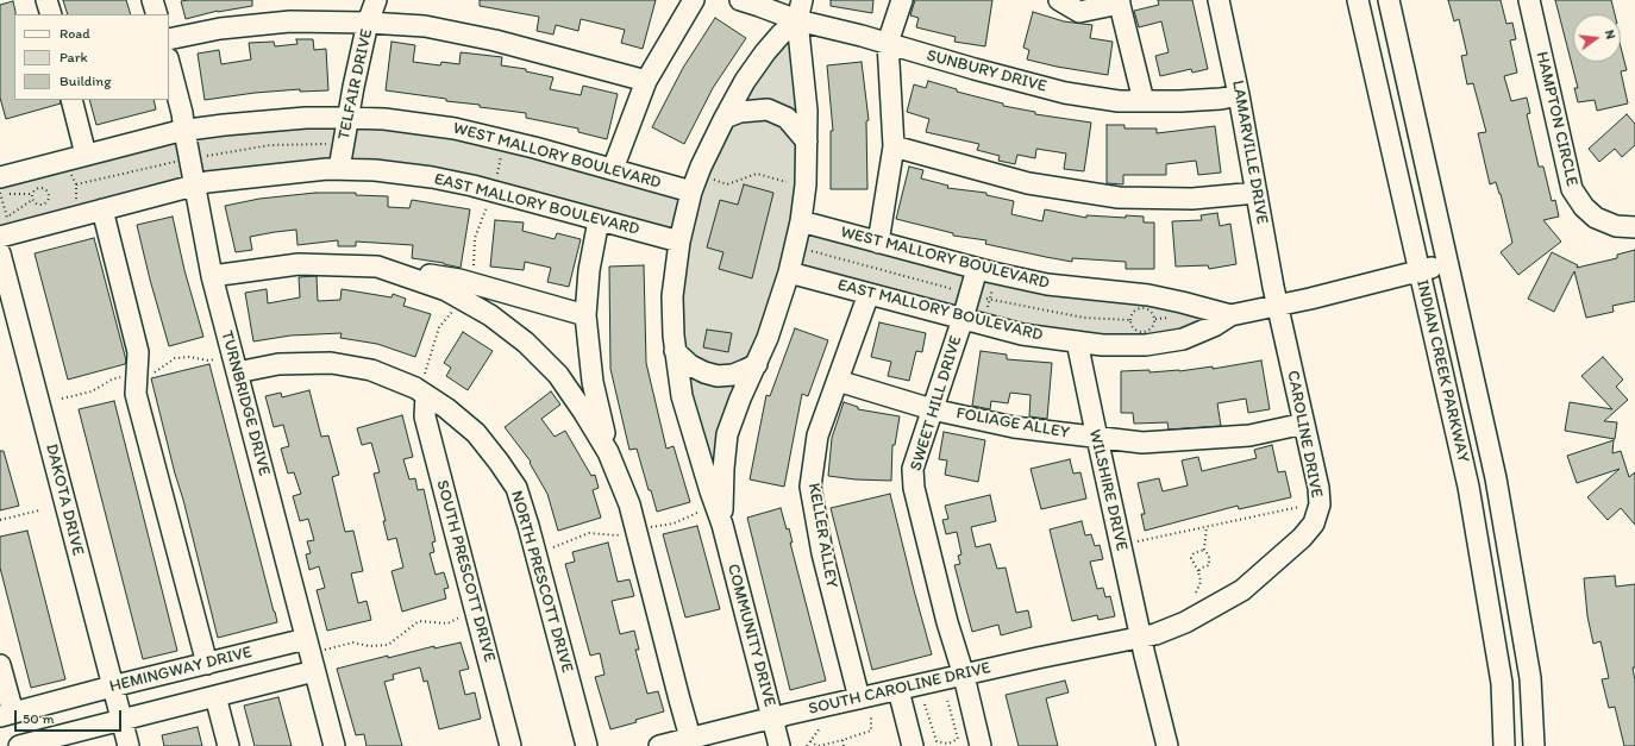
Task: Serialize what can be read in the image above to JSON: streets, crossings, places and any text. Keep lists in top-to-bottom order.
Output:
{
  "streets": {
    "street": [
      "SUNBURY DRIVE",
      "TELFAIR DRIVE",
      "HAMPTON CIRCLE",
      "LAMARVILLE DRIVE",
      "WEST MALLORY BOULEVARD",
      "EAST MALLORY BOULEVARD",
      "INDIAN CREEK PARKWAY",
      "TURNBRIDGE DRIVE",
      "SWEET HILL DRIVE",
      "FOLIAGE ALLEY",
      "CAROLINE DRIVE",
      "WILSHIRE DRIVE",
      "DAKOTA DRIVE",
      "KELLER ALLEY",
      "SOUTH PRESCOTT DRIVE",
      "NORTH PRESCOTT DRIVE",
      "COMMUNITY DRIVE",
      "HEMINGWAY DRIVE",
      "SOUTH CAROLINE DRIVE"
    ]
  },
  "crossings": [
    ["SUNBURY DRIVE", "LAMARVILLE DRIVE"],
    ["TELFAIR DRIVE", "WEST MALLORY BOULEVARD"],
    ["TELFAIR DRIVE", "EAST MALLORY BOULEVARD"],
    ["LAMARVILLE DRIVE", "CAROLINE DRIVE"],
    ["WEST MALLORY BOULEVARD", "EAST MALLORY BOULEVARD"],
    ["WEST MALLORY BOULEVARD", "TURNBRIDGE DRIVE"],
    ["WEST MALLORY BOULEVARD", "SWEET HILL DRIVE"],
    ["EAST MALLORY BOULEVARD", "TURNBRIDGE DRIVE"],
    ["EAST MALLORY BOULEVARD", "SWEET HILL DRIVE"],
    ["EAST MALLORY BOULEVARD", "WILSHIRE DRIVE"],
    ["EAST MALLORY BOULEVARD", "KELLER ALLEY"],
    ["TURNBRIDGE DRIVE", "NORTH PRESCOTT DRIVE"],
    ["TURNBRIDGE DRIVE", "HEMINGWAY DRIVE"],
    ["SWEET HILL DRIVE", "FOLIAGE ALLEY"],
    ["SWEET HILL DRIVE", "SOUTH CAROLINE DRIVE"],
    ["FOLIAGE ALLEY", "CAROLINE DRIVE"],
    ["FOLIAGE ALLEY", "WILSHIRE DRIVE"],
    ["FOLIAGE ALLEY", "KELLER ALLEY"],
    ["CAROLINE DRIVE", "WILSHIRE DRIVE"],
    ["CAROLINE DRIVE", "SOUTH CAROLINE DRIVE"],
    ["WILSHIRE DRIVE", "SOUTH CAROLINE DRIVE"],
    ["DAKOTA DRIVE", "HEMINGWAY DRIVE"],
    ["KELLER ALLEY", "SOUTH CAROLINE DRIVE"],
    ["SOUTH PRESCOTT DRIVE", "NORTH PRESCOTT DRIVE"],
    ["COMMUNITY DRIVE", "SOUTH CAROLINE DRIVE"]
  ],
  "legend": ["Road", "Park", "Building"],
  "scale_bar": "50 m",
  "north": "right"
}
